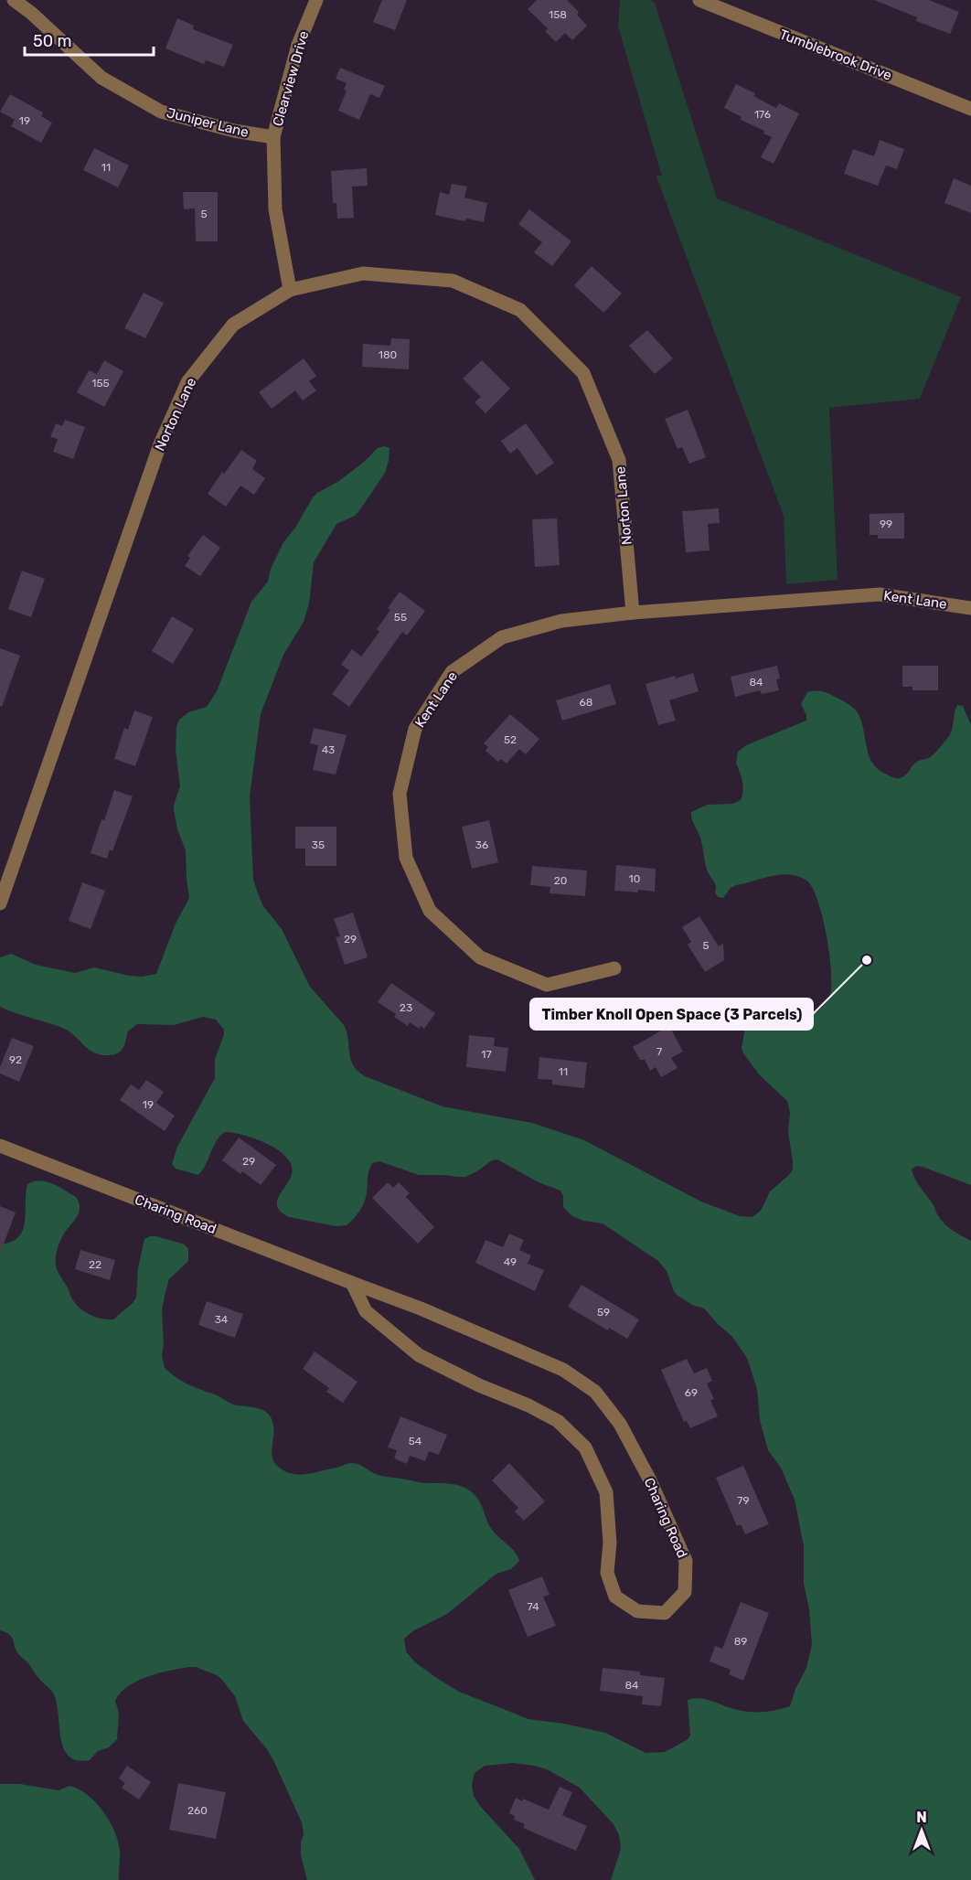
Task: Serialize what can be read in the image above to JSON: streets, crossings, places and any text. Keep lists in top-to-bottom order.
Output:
{
  "streets": {
    "street": [
      "Tumblebrook Drive",
      "Clearview Drive",
      "Juniper Lane",
      "Norton Lane",
      "Kent Lane",
      "Charing Road"
    ]
  },
  "crossings": [
    ["Clearview Drive", "Juniper Lane"],
    ["Clearview Drive", "Norton Lane"],
    ["Norton Lane", "Kent Lane"]
  ],
  "places": ["Timber Knoll Open Space (3 Parcels)"],
  "house_numbers": [
    "158",
    "176",
    "19",
    "11",
    "5",
    "180",
    "155",
    "99",
    "55",
    "84",
    "68",
    "52",
    "43",
    "35",
    "36",
    "10",
    "20",
    "29",
    "5",
    "23",
    "7",
    "17",
    "92",
    "11",
    "19",
    "29",
    "49",
    "22",
    "59",
    "34",
    "69",
    "54",
    "79",
    "74",
    "89",
    "84",
    "260"
  ],
  "scale_bar": "50 m",
  "north": "top"
}
